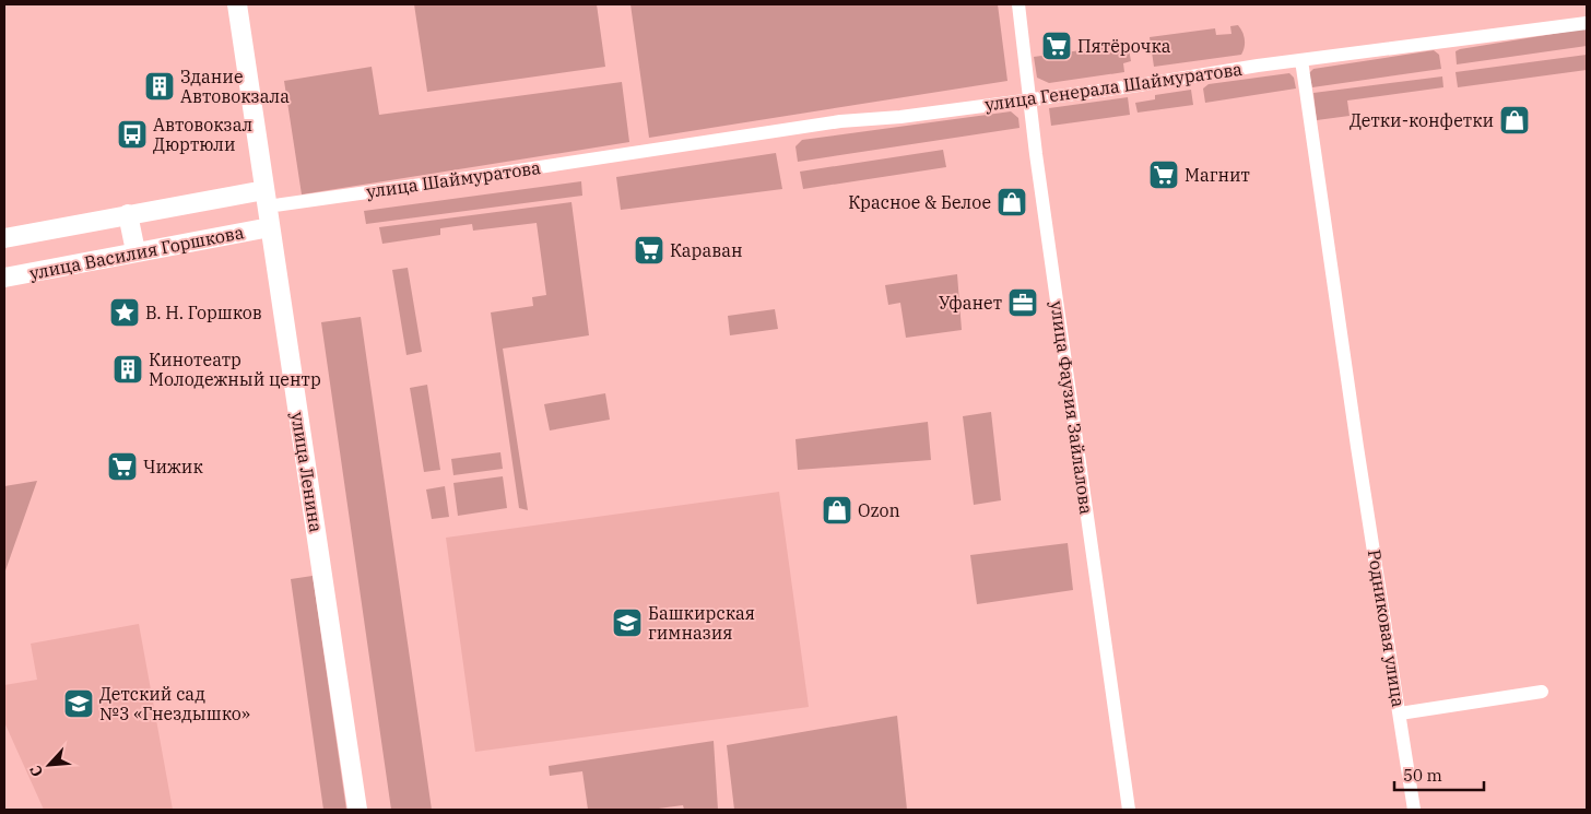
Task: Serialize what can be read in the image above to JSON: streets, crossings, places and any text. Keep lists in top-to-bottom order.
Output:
{
  "streets": {
    "main road": ["улица Василия Горшкова", "улица Ленина"],
    "street": [
      "улица Генерала Шаймуратова",
      "улица Шаймуратова",
      "улица Фаузия Зайлалова",
      "Родниковая улица"
    ]
  },
  "crossings": [
    ["улица Генерала Шаймуратова", "улица Шаймуратова"],
    ["улица Генерала Шаймуратова", "улица Фаузия Зайлалова"],
    ["улица Генерала Шаймуратова", "Родниковая улица"],
    ["улица Шаймуратова", "улица Ленина"],
    ["улица Василия Горшкова", "улица Ленина"]
  ],
  "places": {
    "supermarket": [
      "Пятёрочка",
      "Магнит",
      "Караван",
      "Чижик"
    ],
    "building": ["Здание Автовокзала", "Кинотеатр Молодежный центр"],
    "shop": ["Детки-конфетки", "Красное & Белое", "Ozon"],
    "bus stop": ["Автовокзал Дюртюли"],
    "office": ["Уфанет"],
    "place": ["В. Н. Горшков"],
    "school or university": ["Башкирская гимназия", "Детский сад №3 «Гнездышко»"]
  },
  "scale_bar": "50 m",
  "north": "bottom left"
}
